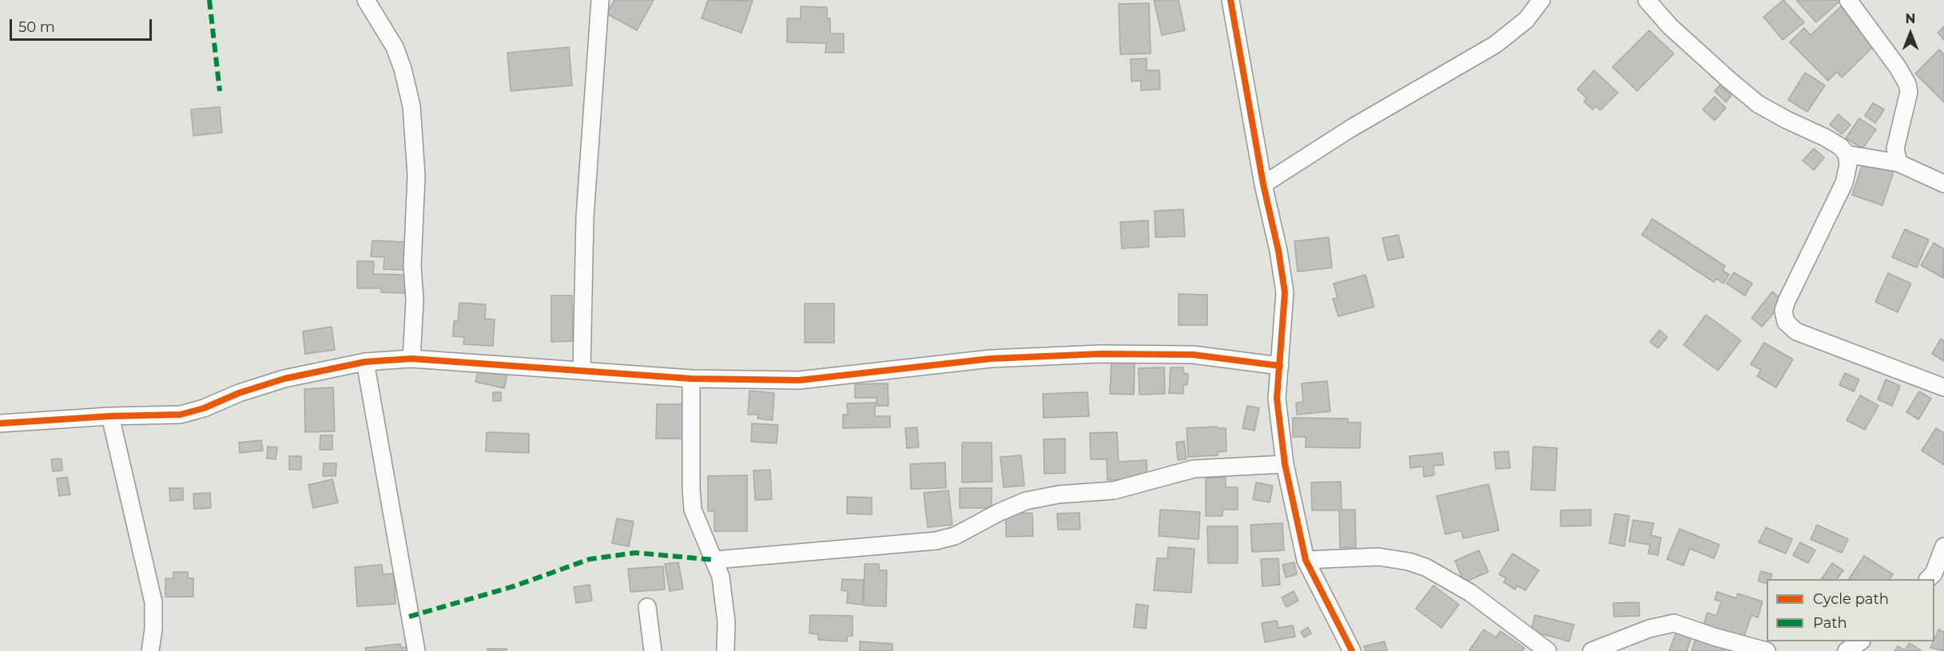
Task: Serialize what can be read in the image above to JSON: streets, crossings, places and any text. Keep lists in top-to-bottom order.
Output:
{
  "legend": ["Cycle path", "Path"],
  "scale_bar": "50 m",
  "north": "top"
}
